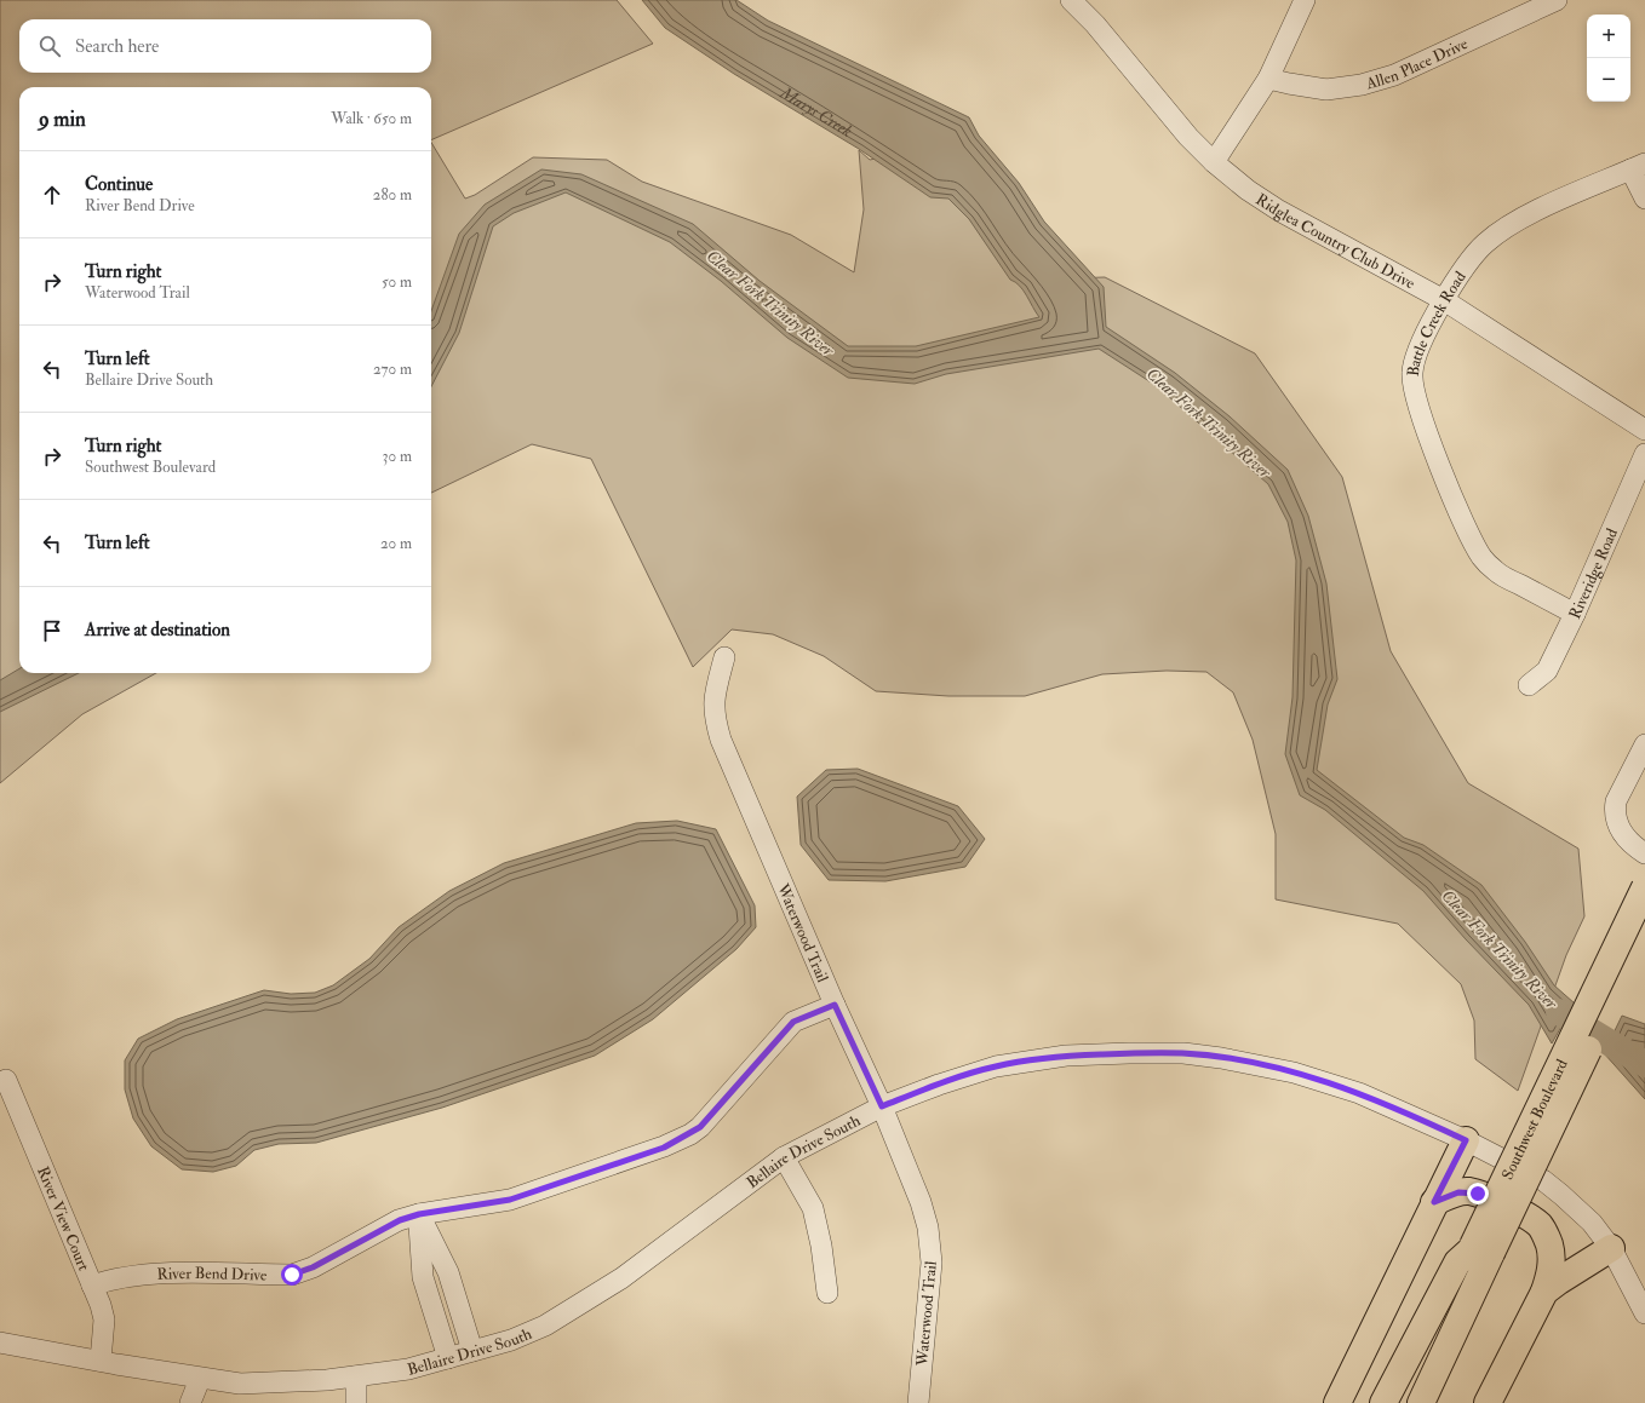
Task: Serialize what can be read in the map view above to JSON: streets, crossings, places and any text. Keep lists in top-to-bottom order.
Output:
{
  "streets": {
    "main road": ["Southwest Boulevard"],
    "street": [
      "Allen Place Drive",
      "Ridglea Country Club Drive",
      "Battle Creek Road",
      "Riveridge Road",
      "Waterwood Trail",
      "Bellaire Drive South",
      "River View Court",
      "River Bend Drive"
    ]
  },
  "crossings": [
    ["Ridglea Country Club Drive", "Battle Creek Road"],
    ["Battle Creek Road", "Riveridge Road"],
    ["Waterwood Trail", "Bellaire Drive South"],
    ["Waterwood Trail", "River Bend Drive"],
    ["Bellaire Drive South", "River View Court"],
    ["River View Court", "River Bend Drive"]
  ],
  "water": ["Marys Creek", "Clear Fork Trinity River"],
  "page": {
    "map_buttons": ["+", "−"],
    "search": "Search here",
    "heading": ["9 min", "Walk · 650 m"],
    "list": [
      ["Continue", "River Bend Drive", "280 m"],
      ["Turn right", "Waterwood Trail", "50 m"],
      ["Turn left", "Bellaire Drive South", "270 m"],
      ["Turn right", "Southwest Boulevard", "30 m"],
      ["Turn left", "20 m"],
      "Arrive at destination"
    ]
  }
}
